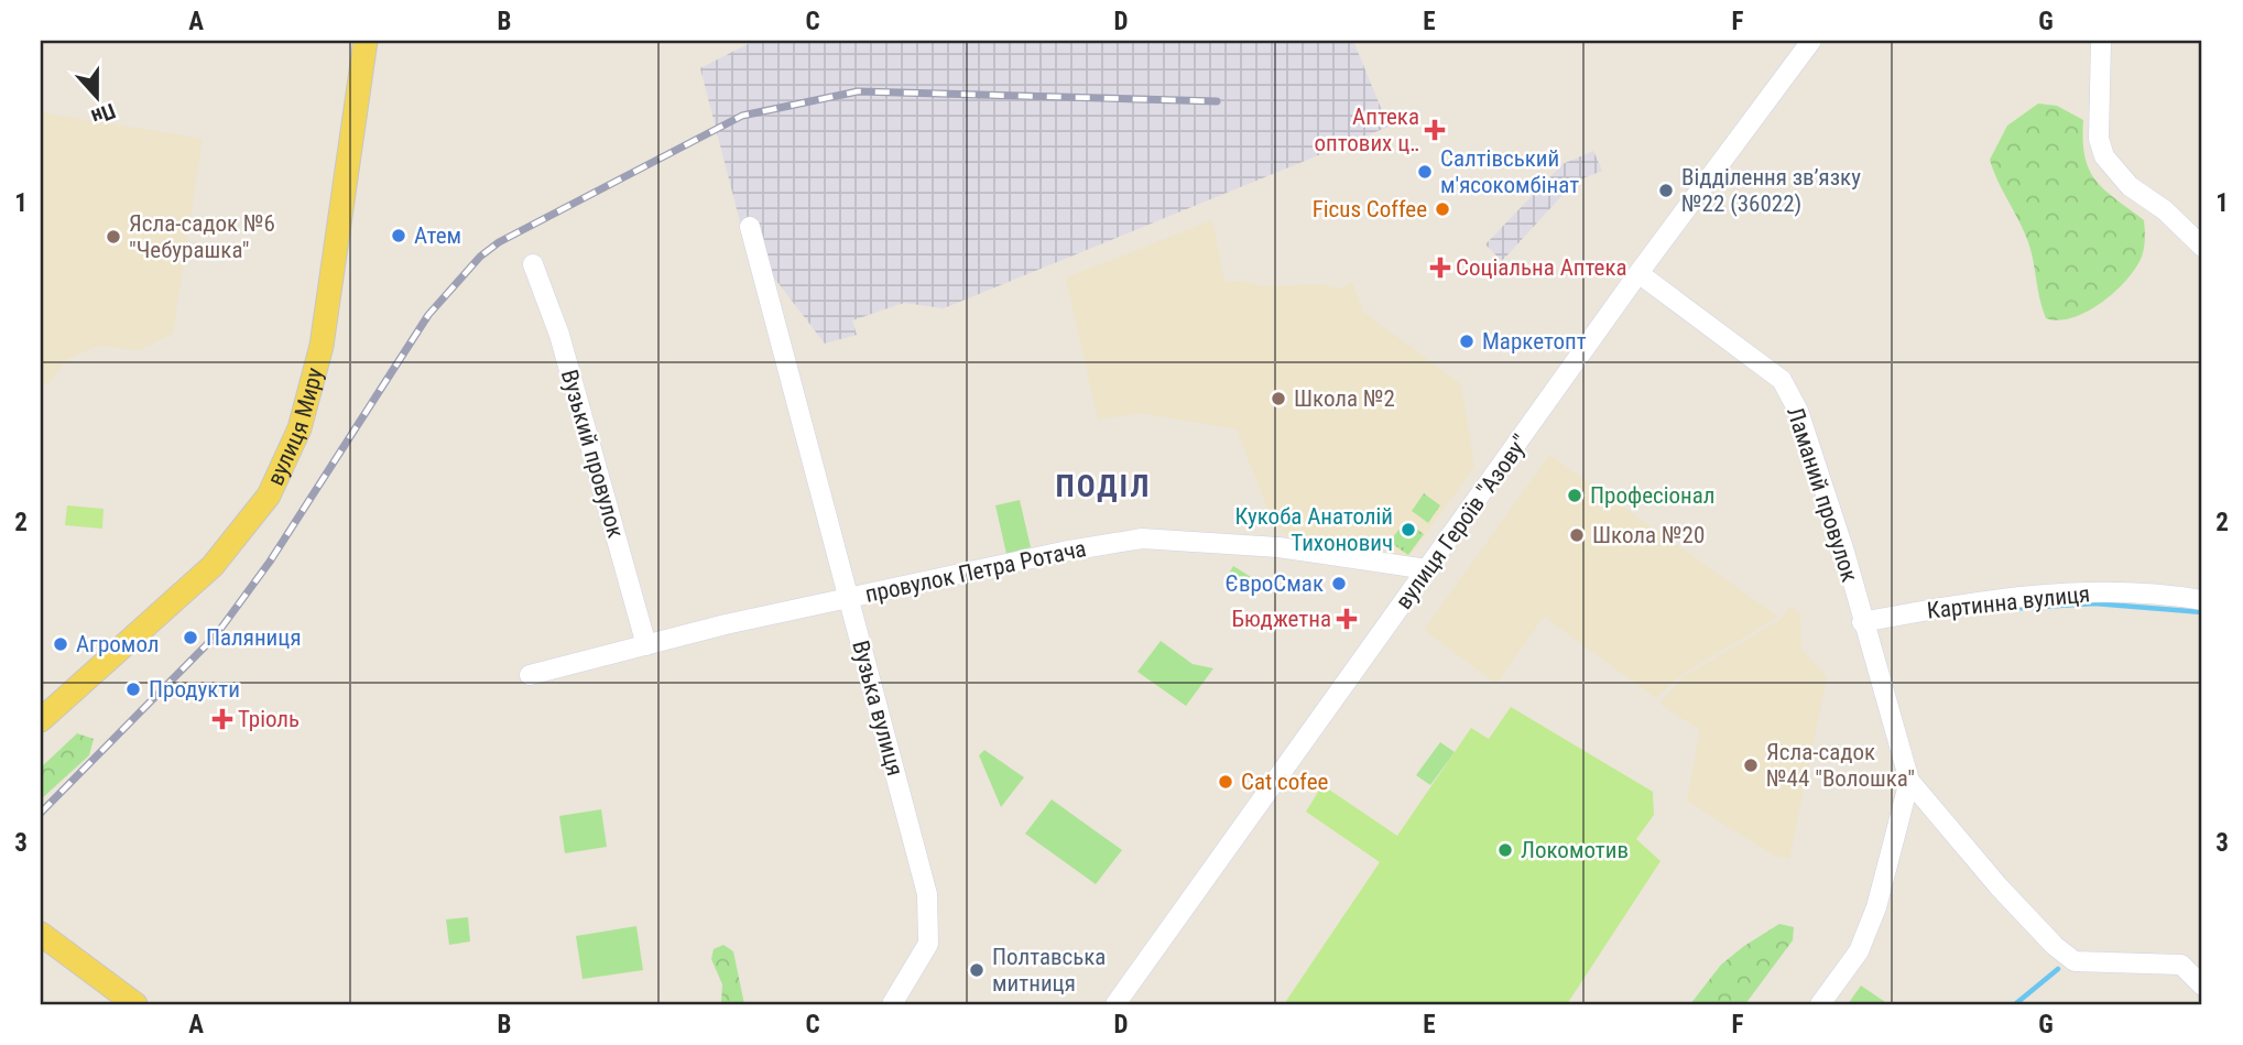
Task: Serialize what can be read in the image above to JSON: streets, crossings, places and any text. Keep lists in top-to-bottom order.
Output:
{
  "streets": {
    "main road": ["вулиця Миру"],
    "street": [
      "Вузький провулок",
      "Ламаний провулок",
      "вулиця Героїв \"Азову\"",
      "провулок Петра Ротача",
      "Картинна вулиця",
      "Вузька вулиця"
    ]
  },
  "crossings": [
    ["Вузький провулок", "провулок Петра Ротача"],
    ["Ламаний провулок", "вулиця Героїв \"Азову\""],
    ["Ламаний провулок", "Картинна вулиця"],
    ["вулиця Героїв \"Азову\"", "провулок Петра Ротача"],
    ["провулок Петра Ротача", "Вузька вулиця"]
  ],
  "districts": ["ПОДІЛ"],
  "places": {
    "health": [
      "Аптека оптових ц‥",
      "Соціальна Аптека",
      "Бюджетна",
      "Тріоль"
    ],
    "other": [
      "Салтівський м'ясокомбінат",
      "Відділення зв’язку №22 (36022)",
      "Ficus Coffee",
      "Атем",
      "Ясла-садок №6 \"Чебурашка\"",
      "Маркетопт",
      "Школа №2",
      "Професіонал",
      "Кукоба Анатолій Тихонович",
      "Школа №20",
      "ЄвроСмак",
      "Паляниця",
      "Агромол",
      "Продукти",
      "Ясла-садок №44 \"Волошка\"",
      "Cat cofee",
      "Локомотив",
      "Полтавська митниця"
    ]
  },
  "north": "bottom",
  "grid": {
    "columns": [
      "A",
      "B",
      "C",
      "D",
      "E",
      "F",
      "G"
    ],
    "rows": ["1", "2", "3"]
  }
}
